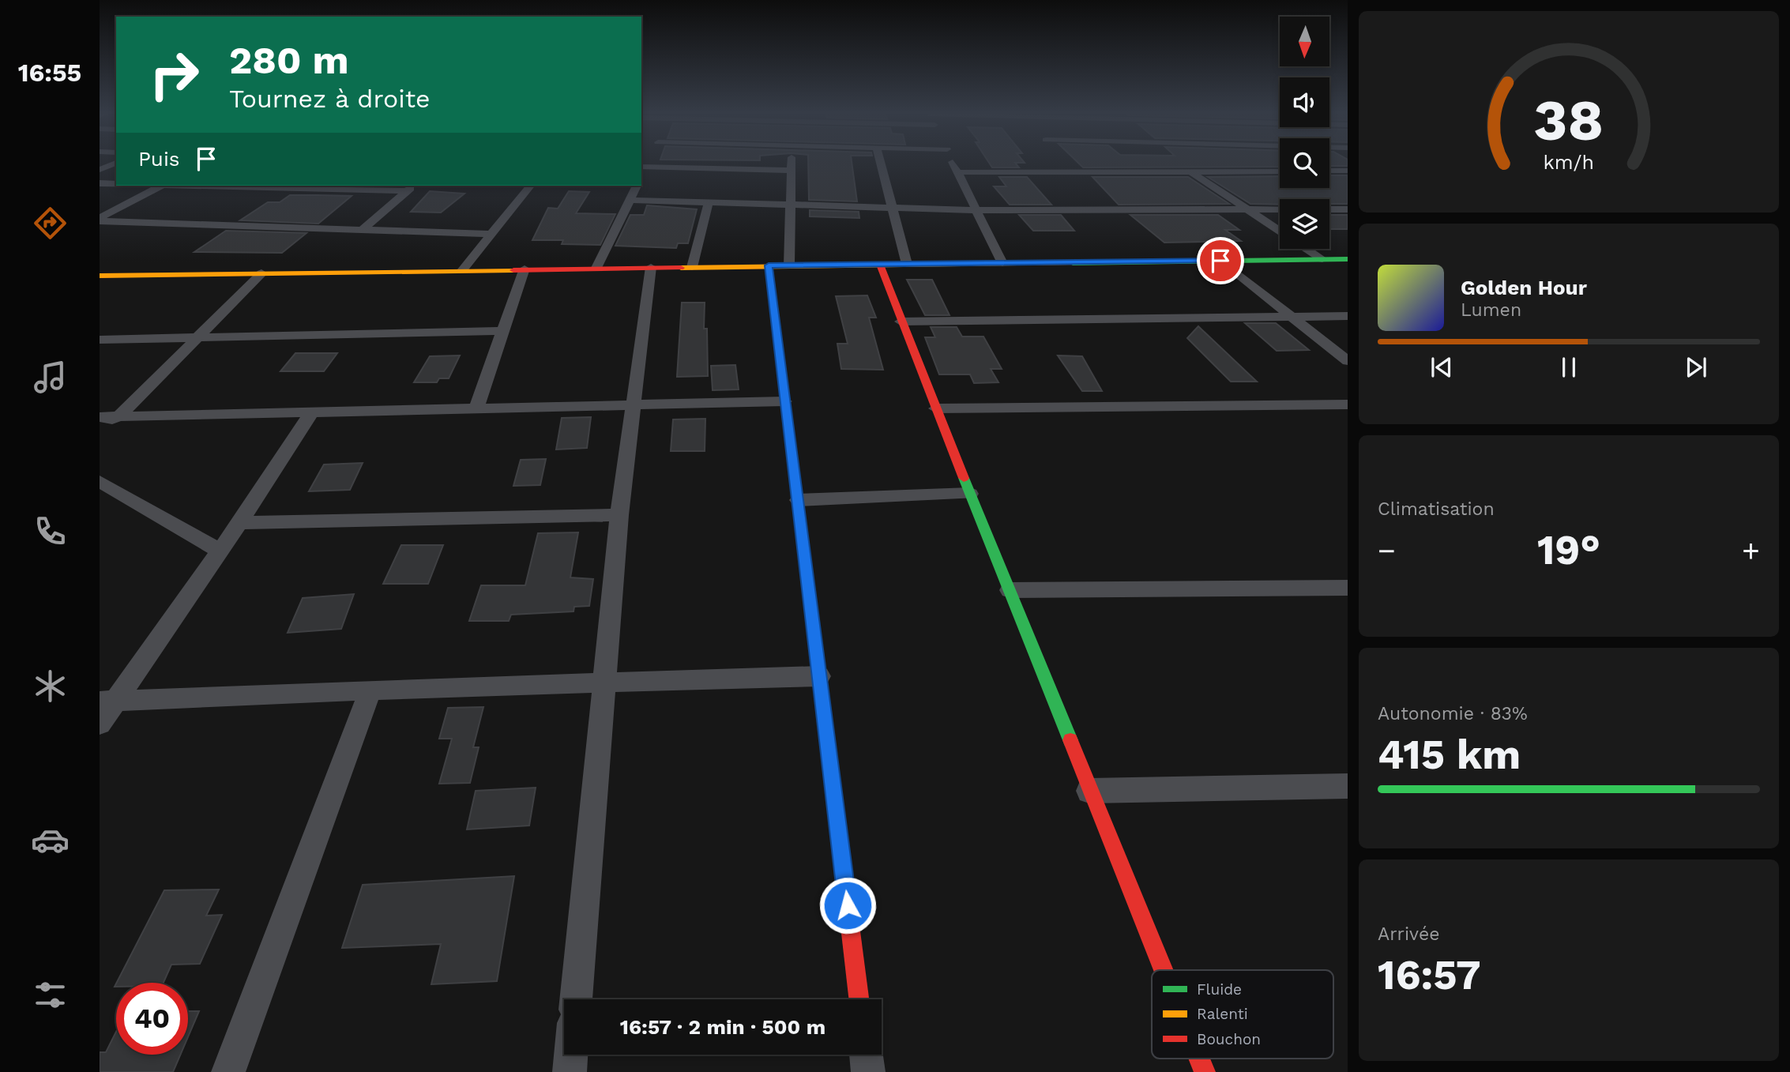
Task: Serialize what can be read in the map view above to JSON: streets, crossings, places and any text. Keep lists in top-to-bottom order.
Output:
{
  "legend": ["Fluide", "Ralenti", "Bouchon"],
  "north": "bottom",
  "page": {
    "tabs": "16:55",
    "turn": ["280 m", "Tournez à droite"],
    "then": "Puis",
    "song": ["Golden Hour", "Lumen"],
    "tile": [
      "Climatisation",
      ["Autonomie · 83%", "415 km"],
      ["Arrivée", "16:57"]
    ],
    "heat": ["−", "19°", "+"],
    "limit": "40",
    "trip": "16:57 · 2 min · 500 m",
    "gauge": ["38", "km/h"]
  }
}
